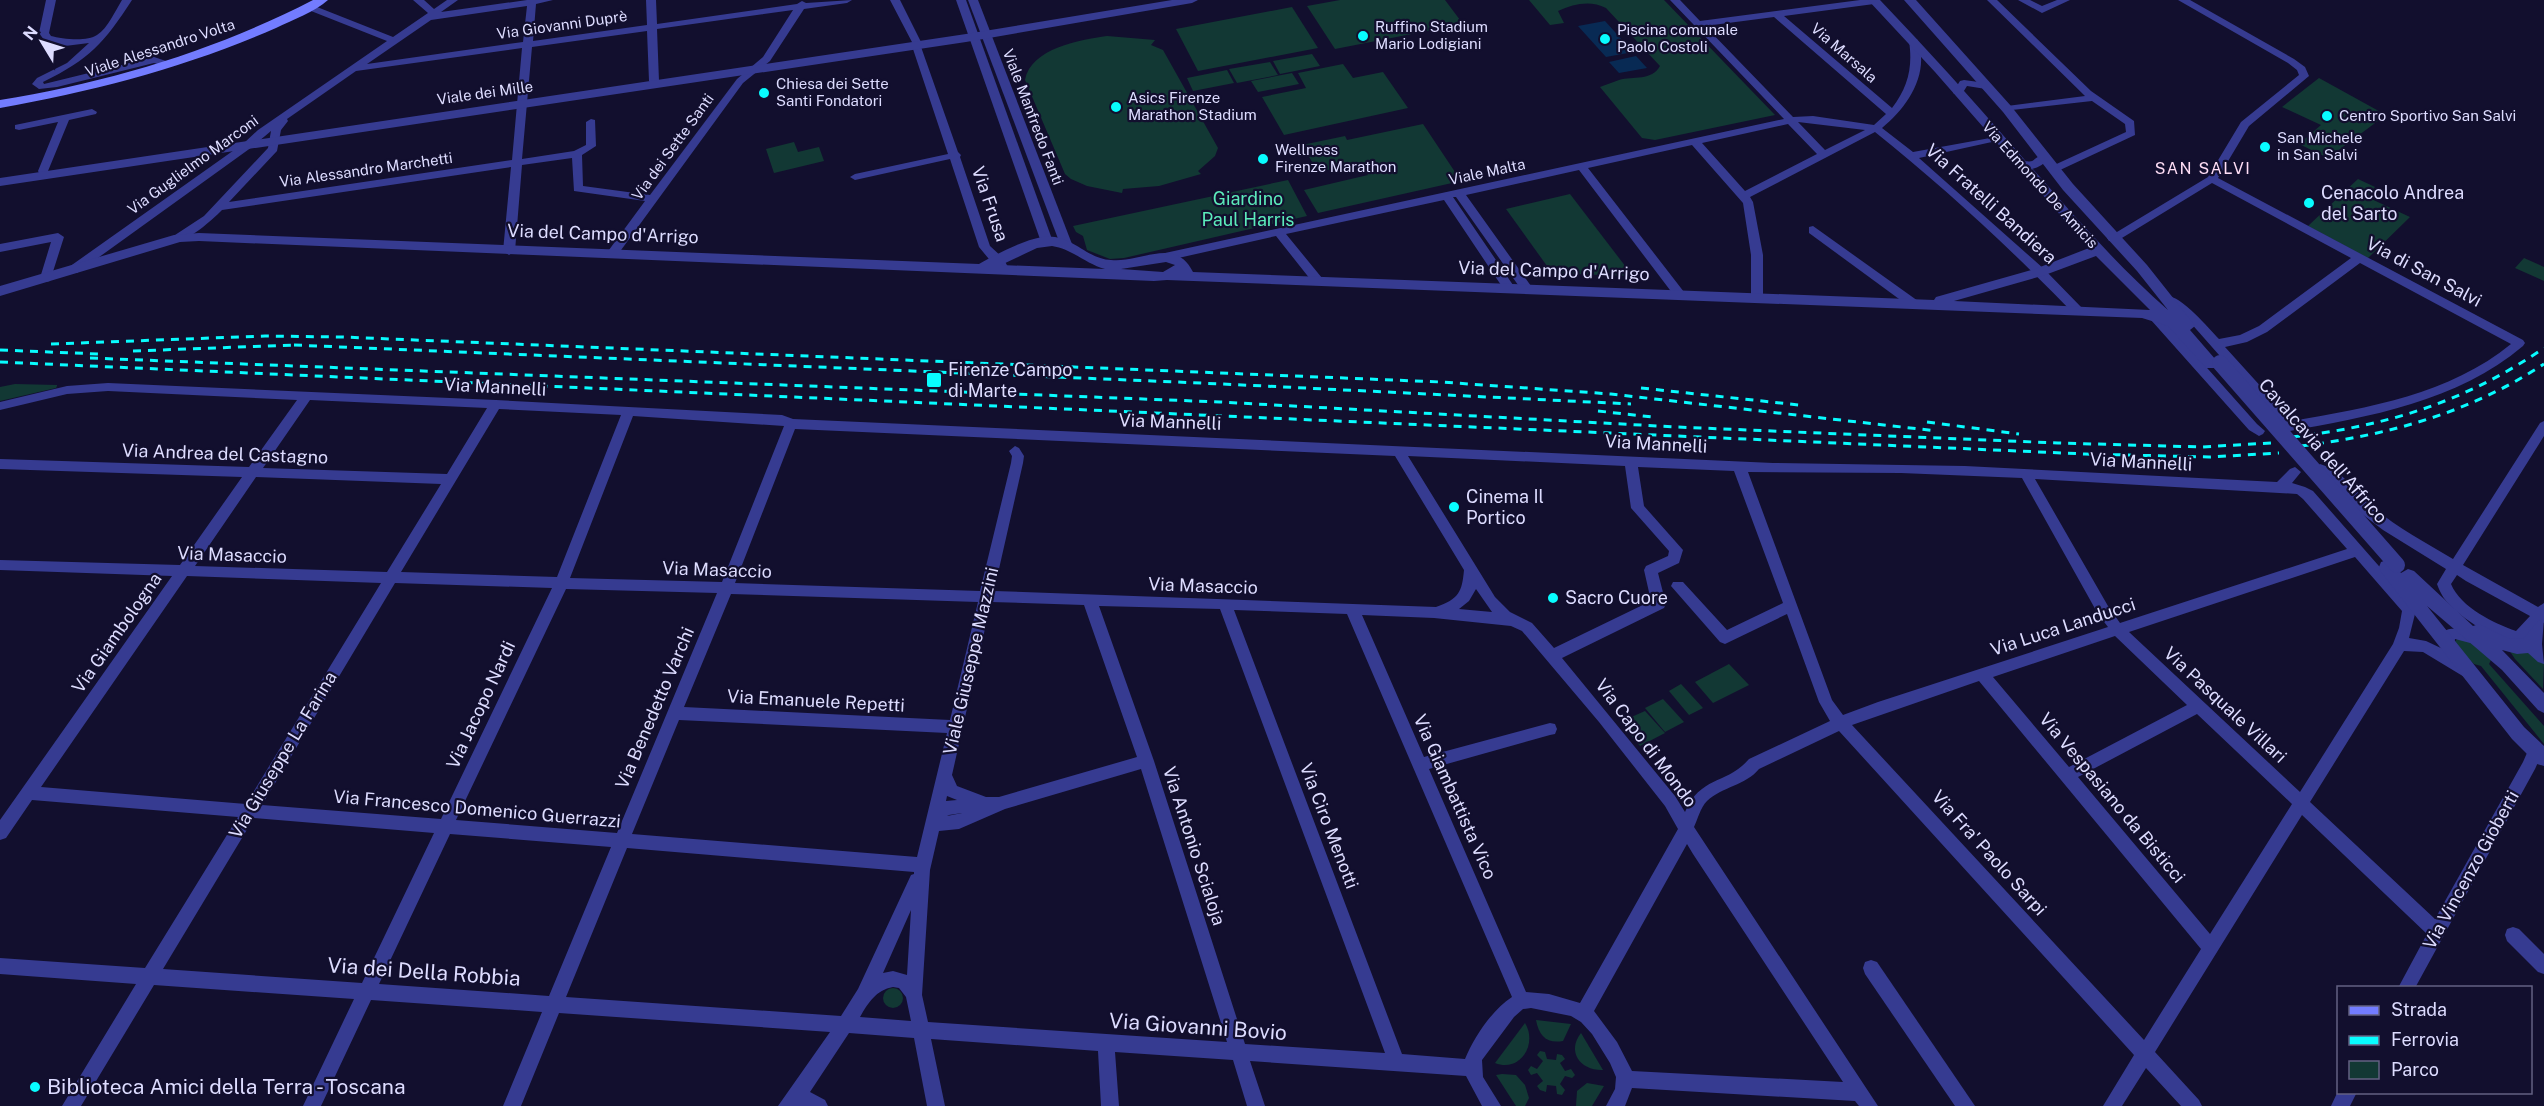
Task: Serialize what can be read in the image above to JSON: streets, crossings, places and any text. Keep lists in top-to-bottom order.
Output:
{
  "streets": {
    "main road": ["Viale Alessandro Volta"],
    "street": [
      "Via Giovanni Duprè",
      "Via Marsala",
      "Viale dei Mille",
      "Viale Manfredo Fanti",
      "Via dei Sette Santi",
      "Via Guglielmo Marconi",
      "Via Alessandro Marchetti",
      "Viale Malta",
      "Via Edmondo De Amicis",
      "Via Frusa",
      "Via Fratelli Bandiera",
      "Via del Campo d'Arrigo",
      "Via di San Salvi",
      "Via Mannelli",
      "Cavalcavia dell'Affrico",
      "Via Andrea del Castagno",
      "Via Masaccio",
      "Via Luca Landucci",
      "Via Giambologna",
      "Viale Giuseppe Mazzini",
      "Via Emanuele Repetti",
      "Via Jacopo Nardi",
      "Via Pasquale Villari",
      "Via Benedetto Varchi",
      "Via Capo di Mondo",
      "Via Giuseppe La Farina",
      "Via Giambattista Vico",
      "Via Vespasiano da Bisticci",
      "Via Francesco Domenico Guerrazzi",
      "Via Ciro Menotti",
      "Via Antonio Scialoja",
      "Via Fra' Paolo Sarpi",
      "Via Vincenzo Gioberti",
      "Via dei Della Robbia",
      "Via Giovanni Bovio"
    ]
  },
  "crossings": [
    ["Via Giovanni Duprè", "Via dei Sette Santi"],
    ["Via Giovanni Duprè", "Via Guglielmo Marconi"],
    ["Viale dei Mille", "Viale Manfredo Fanti"],
    ["Viale dei Mille", "Via dei Sette Santi"],
    ["Viale dei Mille", "Via Guglielmo Marconi"],
    ["Viale dei Mille", "Via Frusa"],
    ["Via dei Sette Santi", "Via del Campo d'Arrigo"],
    ["Via Guglielmo Marconi", "Via Alessandro Marchetti"],
    ["Via Guglielmo Marconi", "Via del Campo d'Arrigo"],
    ["Viale Malta", "Via Fratelli Bandiera"],
    ["Viale Malta", "Via del Campo d'Arrigo"],
    ["Via Edmondo De Amicis", "Via del Campo d'Arrigo"],
    ["Via Frusa", "Via del Campo d'Arrigo"],
    ["Via Fratelli Bandiera", "Via del Campo d'Arrigo"],
    ["Via del Campo d'Arrigo", "Cavalcavia dell'Affrico"],
    ["Via Mannelli", "Via Luca Landucci"],
    ["Via Mannelli", "Via Giambologna"],
    ["Via Mannelli", "Viale Giuseppe Mazzini"],
    ["Via Mannelli", "Via Jacopo Nardi"],
    ["Via Mannelli", "Via Pasquale Villari"],
    ["Via Mannelli", "Via Benedetto Varchi"],
    ["Via Mannelli", "Via Capo di Mondo"],
    ["Via Mannelli", "Via Giuseppe La Farina"],
    ["Via Mannelli", "Via Fra' Paolo Sarpi"],
    ["Via Andrea del Castagno", "Via Giambologna"],
    ["Via Andrea del Castagno", "Via Giuseppe La Farina"],
    ["Via Masaccio", "Via Giambologna"],
    ["Via Masaccio", "Viale Giuseppe Mazzini"],
    ["Via Masaccio", "Via Jacopo Nardi"],
    ["Via Masaccio", "Via Benedetto Varchi"],
    ["Via Masaccio", "Via Capo di Mondo"],
    ["Via Masaccio", "Via Giuseppe La Farina"],
    ["Via Masaccio", "Via Giambattista Vico"],
    ["Via Masaccio", "Via Ciro Menotti"],
    ["Via Masaccio", "Via Antonio Scialoja"],
    ["Via Luca Landucci", "Via Pasquale Villari"],
    ["Via Luca Landucci", "Via Capo di Mondo"],
    ["Via Luca Landucci", "Via Vespasiano da Bisticci"],
    ["Via Luca Landucci", "Via Fra' Paolo Sarpi"],
    ["Via Giambologna", "Via Francesco Domenico Guerrazzi"],
    ["Viale Giuseppe Mazzini", "Via Emanuele Repetti"],
    ["Viale Giuseppe Mazzini", "Via Francesco Domenico Guerrazzi"],
    ["Viale Giuseppe Mazzini", "Via dei Della Robbia"],
    ["Viale Giuseppe Mazzini", "Via Giovanni Bovio"],
    ["Via Emanuele Repetti", "Via Benedetto Varchi"],
    ["Via Jacopo Nardi", "Via Francesco Domenico Guerrazzi"],
    ["Via Jacopo Nardi", "Via dei Della Robbia"],
    ["Via Pasquale Villari", "Via Vincenzo Gioberti"],
    ["Via Benedetto Varchi", "Via Francesco Domenico Guerrazzi"],
    ["Via Benedetto Varchi", "Via dei Della Robbia"],
    ["Via Giuseppe La Farina", "Via Francesco Domenico Guerrazzi"],
    ["Via Giuseppe La Farina", "Via dei Della Robbia"],
    ["Via Ciro Menotti", "Via Giovanni Bovio"],
    ["Via Antonio Scialoja", "Via Giovanni Bovio"]
  ],
  "districts": ["SAN SALVI"],
  "parks": ["Giardino Paul Harris"],
  "places": {
    "other": [
      "Ruffino Stadium Mario Lodigiani",
      "Piscina comunale Paolo Costoli",
      "Chiesa dei Sette Santi Fondatori",
      "Asics Firenze Marathon Stadium",
      "Centro Sportivo San Salvi",
      "San Michele in San Salvi",
      "Wellness Firenze Marathon",
      "Cenacolo Andrea del Sarto",
      "Cinema Il Portico",
      "Sacro Cuore",
      "Biblioteca Amici della Terra - Toscana"
    ],
    "transit": ["Firenze Campo di Marte"]
  },
  "legend": ["Strada", "Ferrovia", "Parco"],
  "north": "top left"
}
